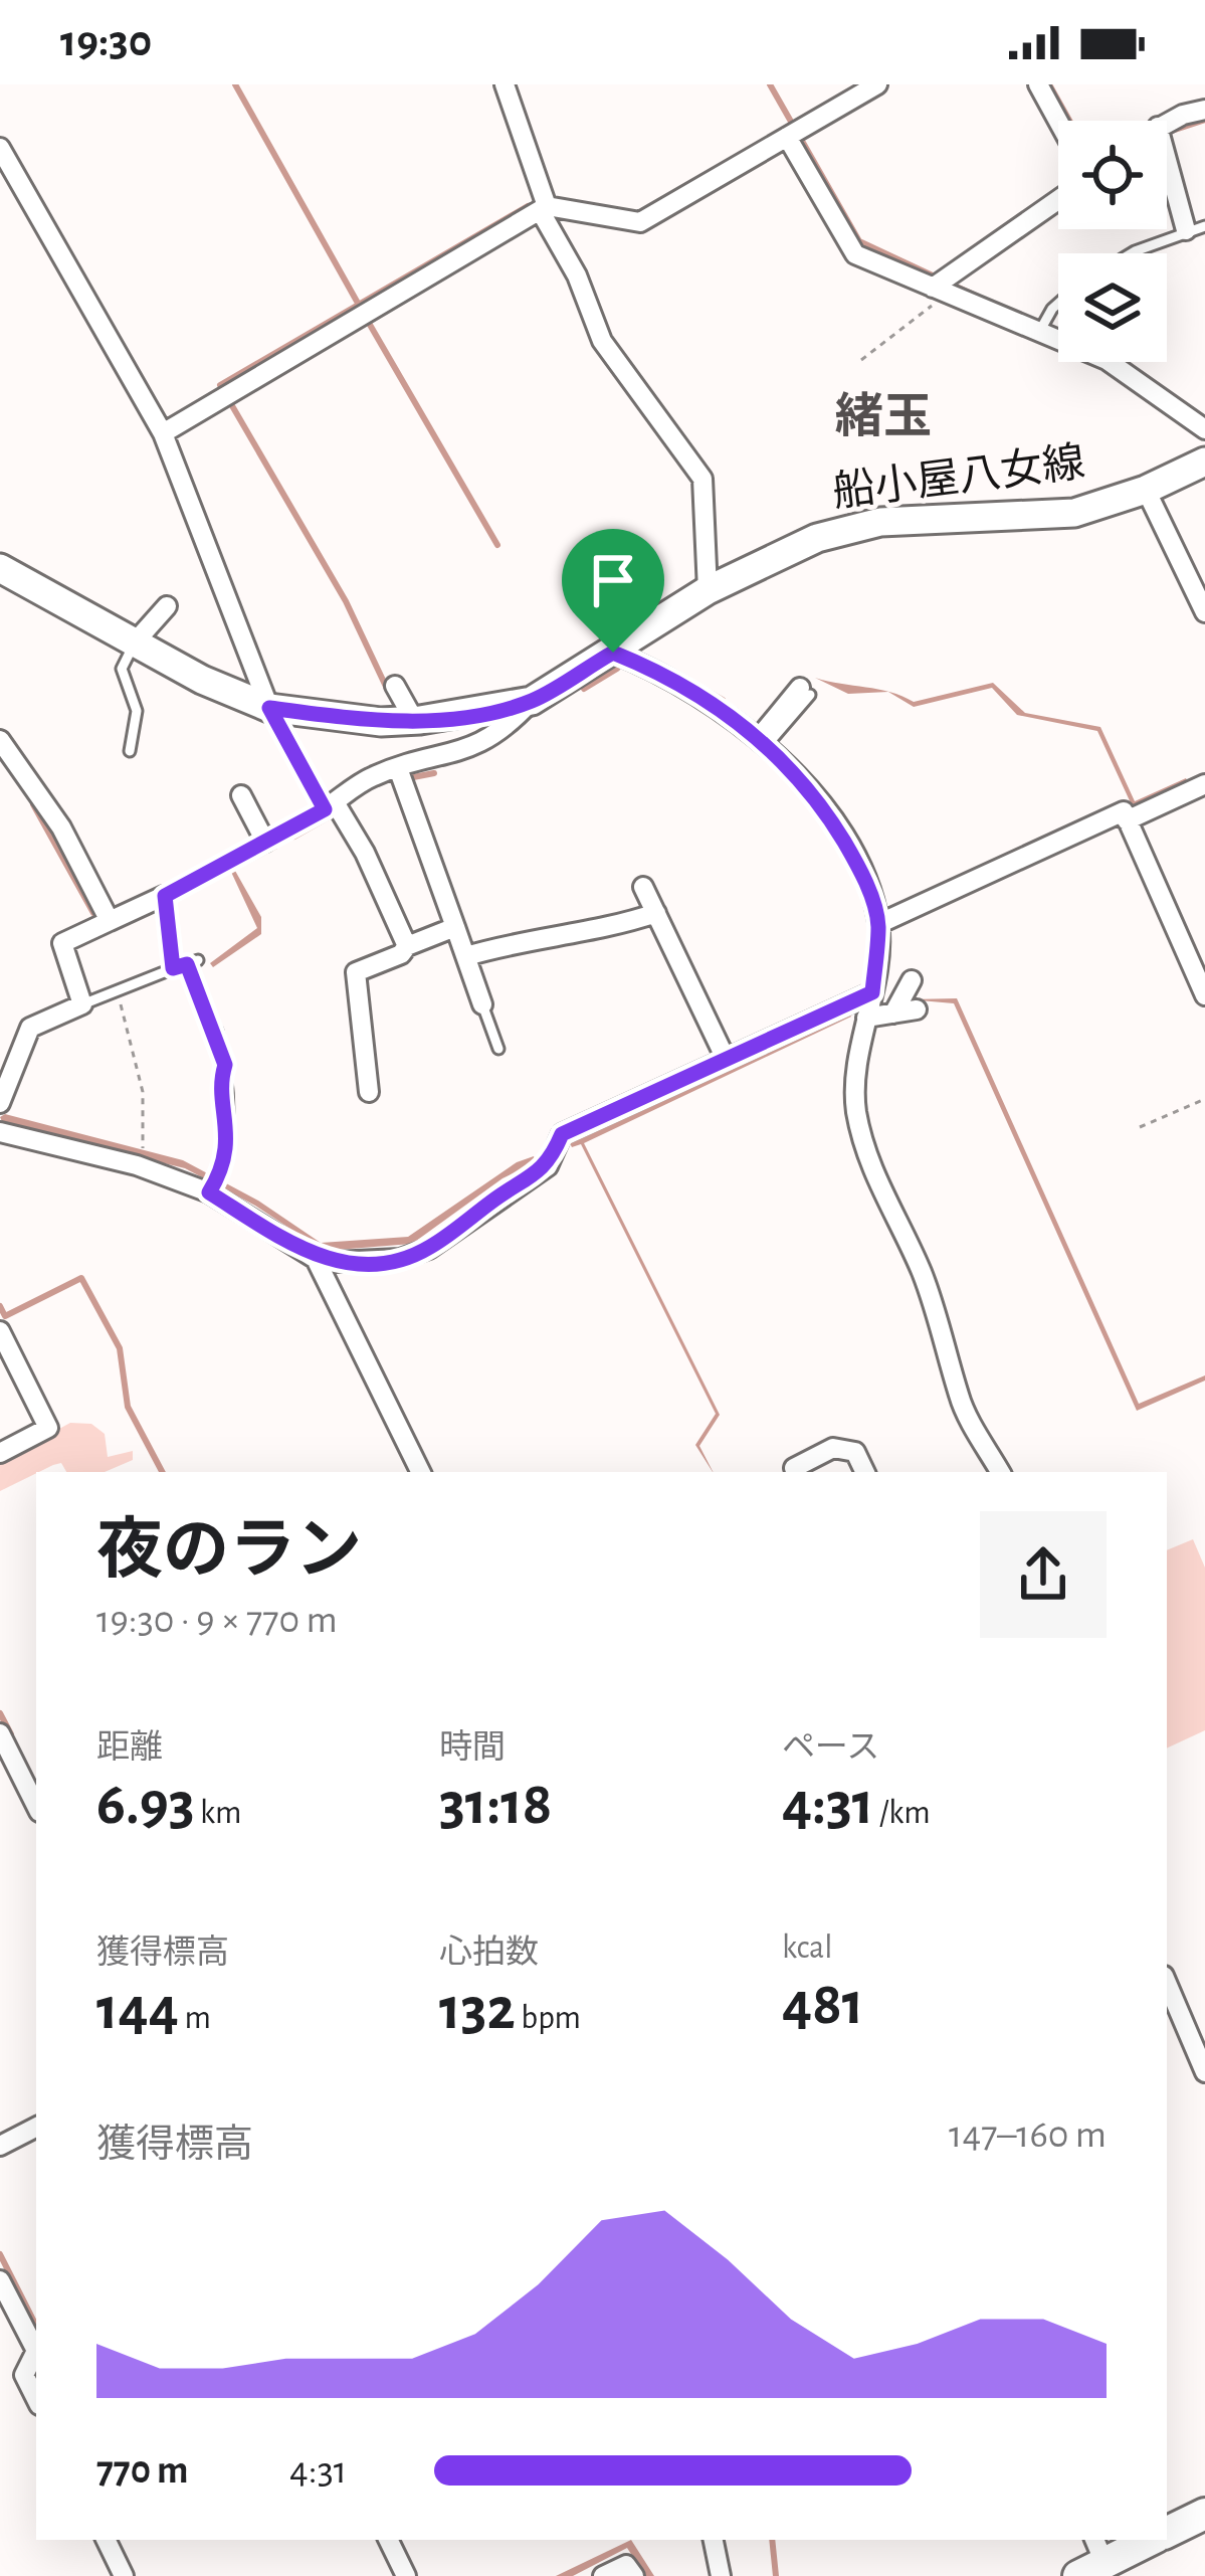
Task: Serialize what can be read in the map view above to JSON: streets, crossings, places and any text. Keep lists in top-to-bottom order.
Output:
{
  "streets": {
    "main road": ["船小屋八女線"]
  },
  "districts": ["緒玉"],
  "page": {
    "status": "19:30",
    "heading": ["夜のラン", "19:30 · 9 × 770 m"],
    "stats": [
      ["距離", "6.93 km"],
      ["時間", "31:18"],
      ["ペース", "4:31 /km"],
      ["獲得標高", "144 m"],
      ["心拍数", "132 bpm"],
      ["kcal", "481"]
    ],
    "chart": ["獲得標高", "147–160 m"],
    "list": [
      {
        "name": "770 m",
        "note": "4:31"
      }
    ]
  }
}
